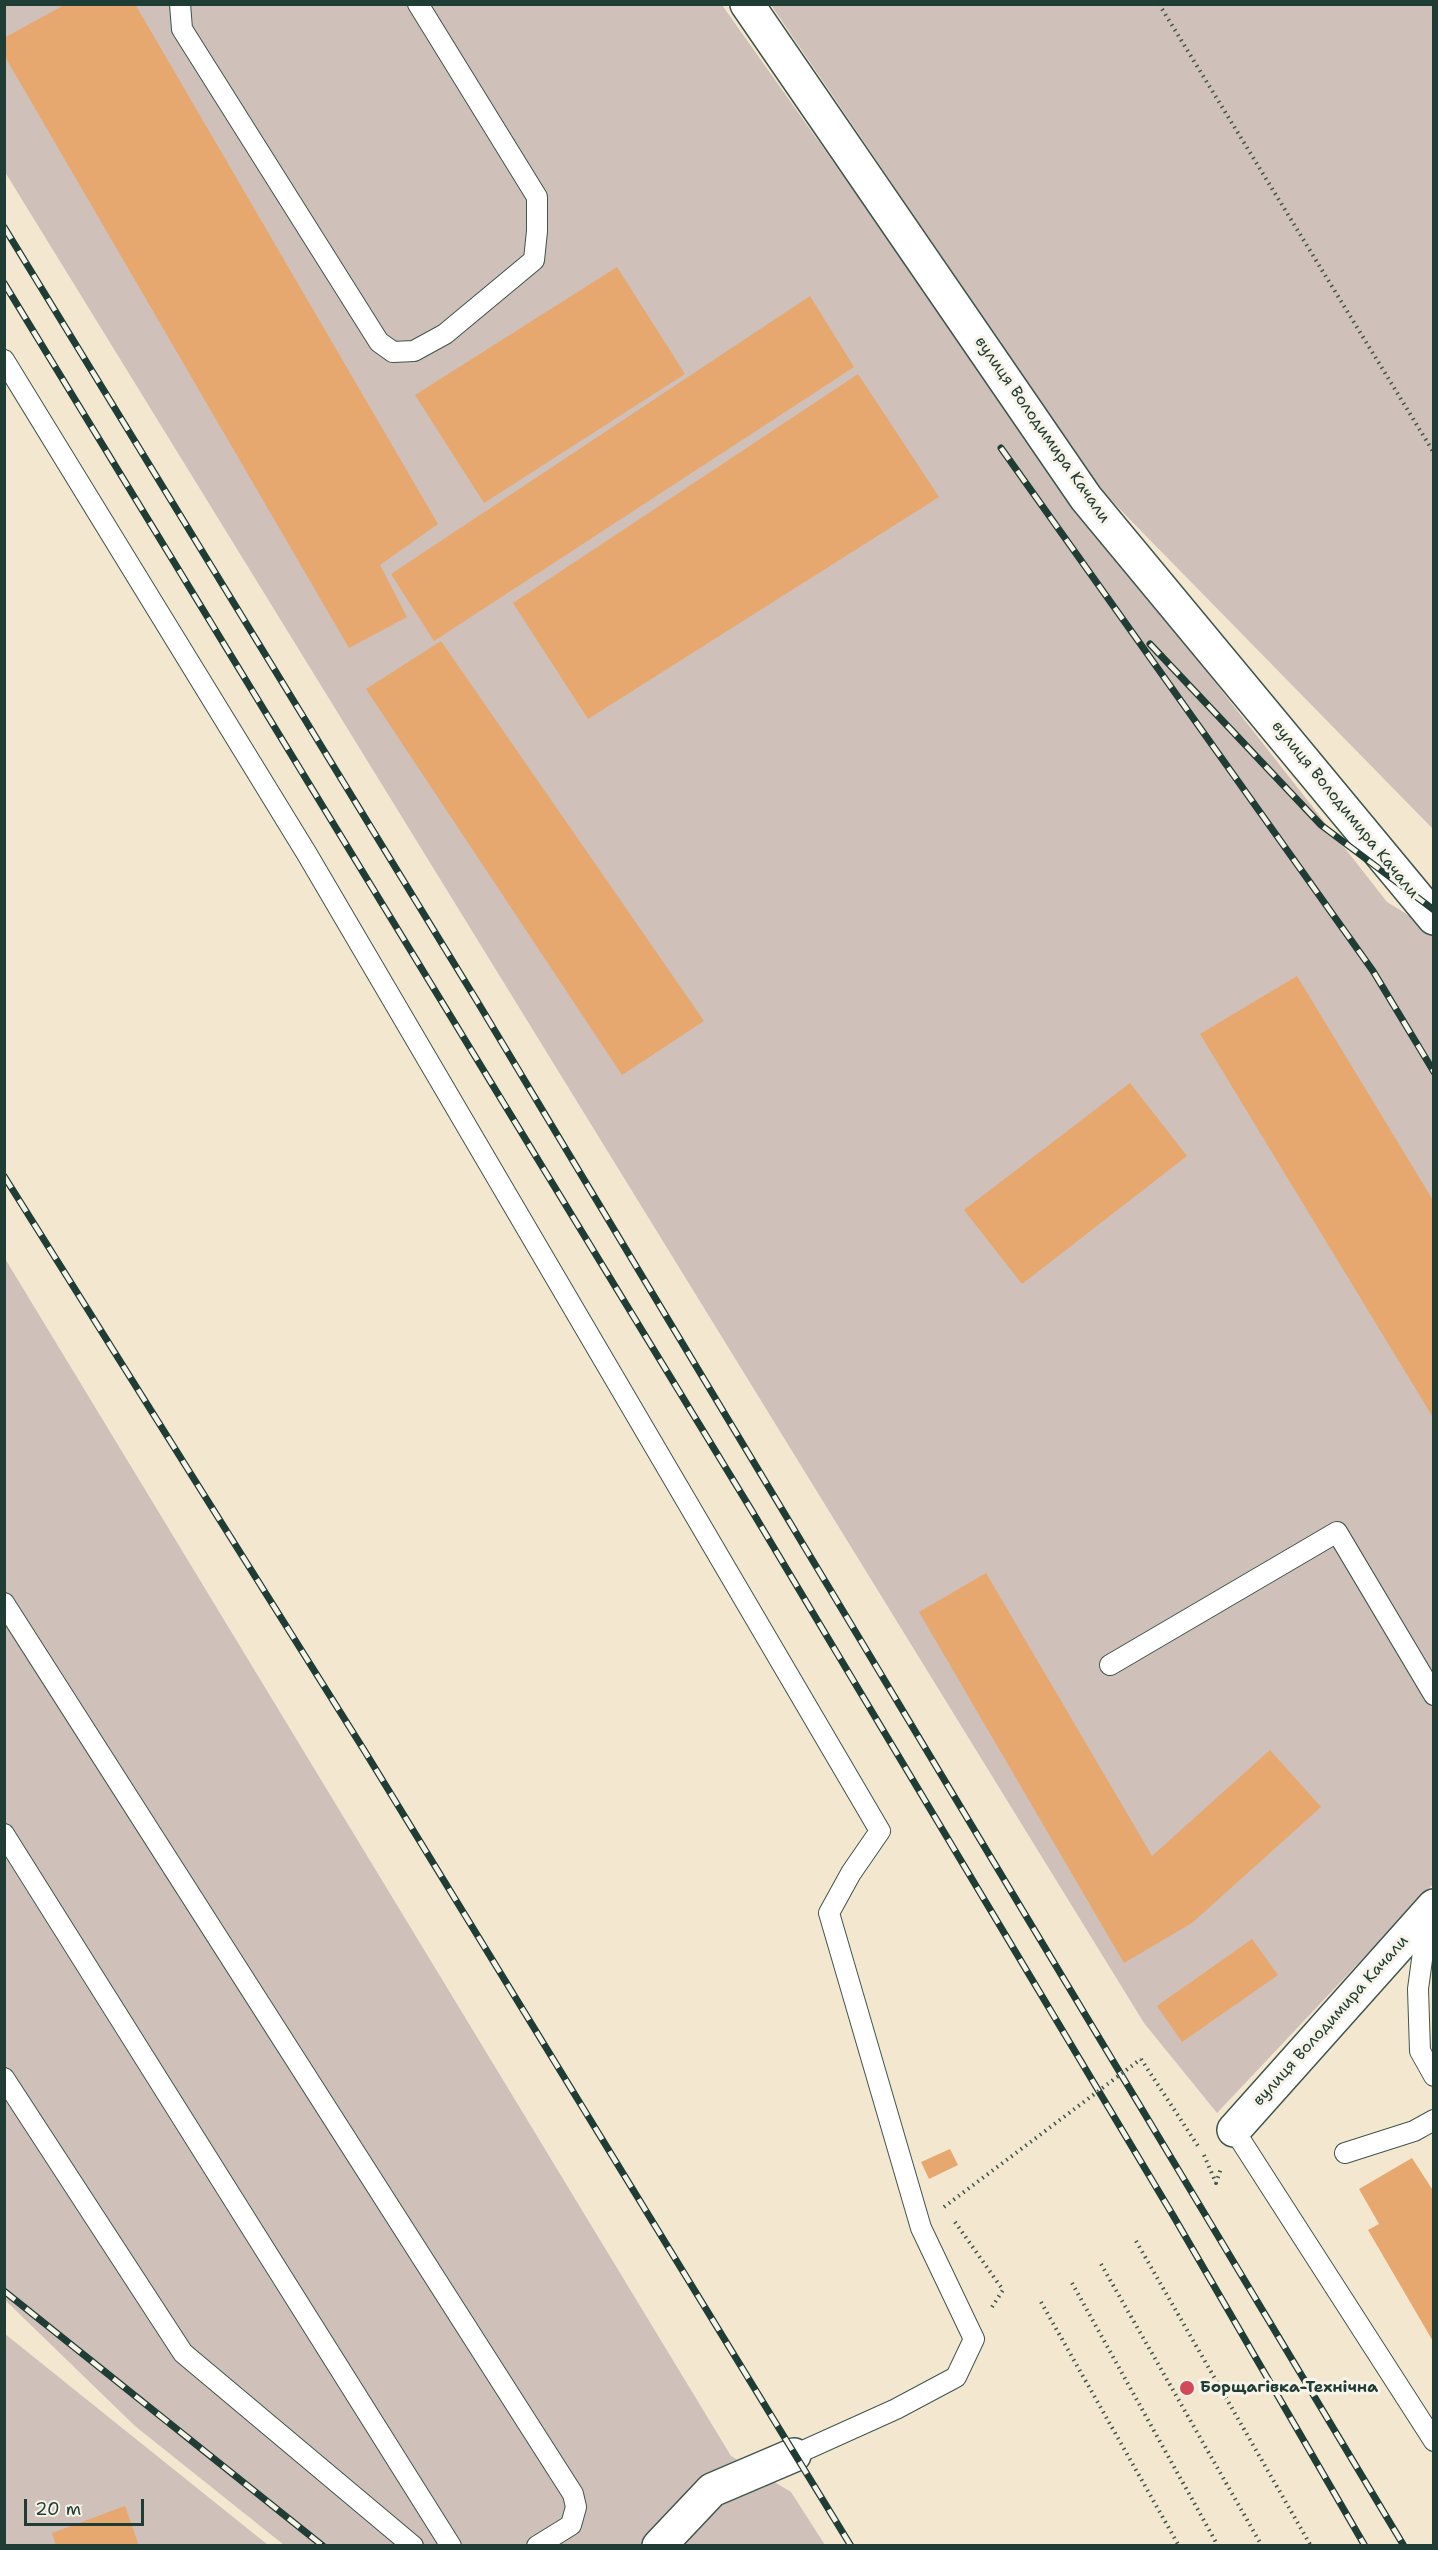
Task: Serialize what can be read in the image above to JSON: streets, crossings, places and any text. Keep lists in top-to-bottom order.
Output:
{
  "streets": {
    "street": ["вулиця Володимира Качали"]
  },
  "places": ["Борщагівка-Технічна"],
  "scale_bar": "20 m"
}
